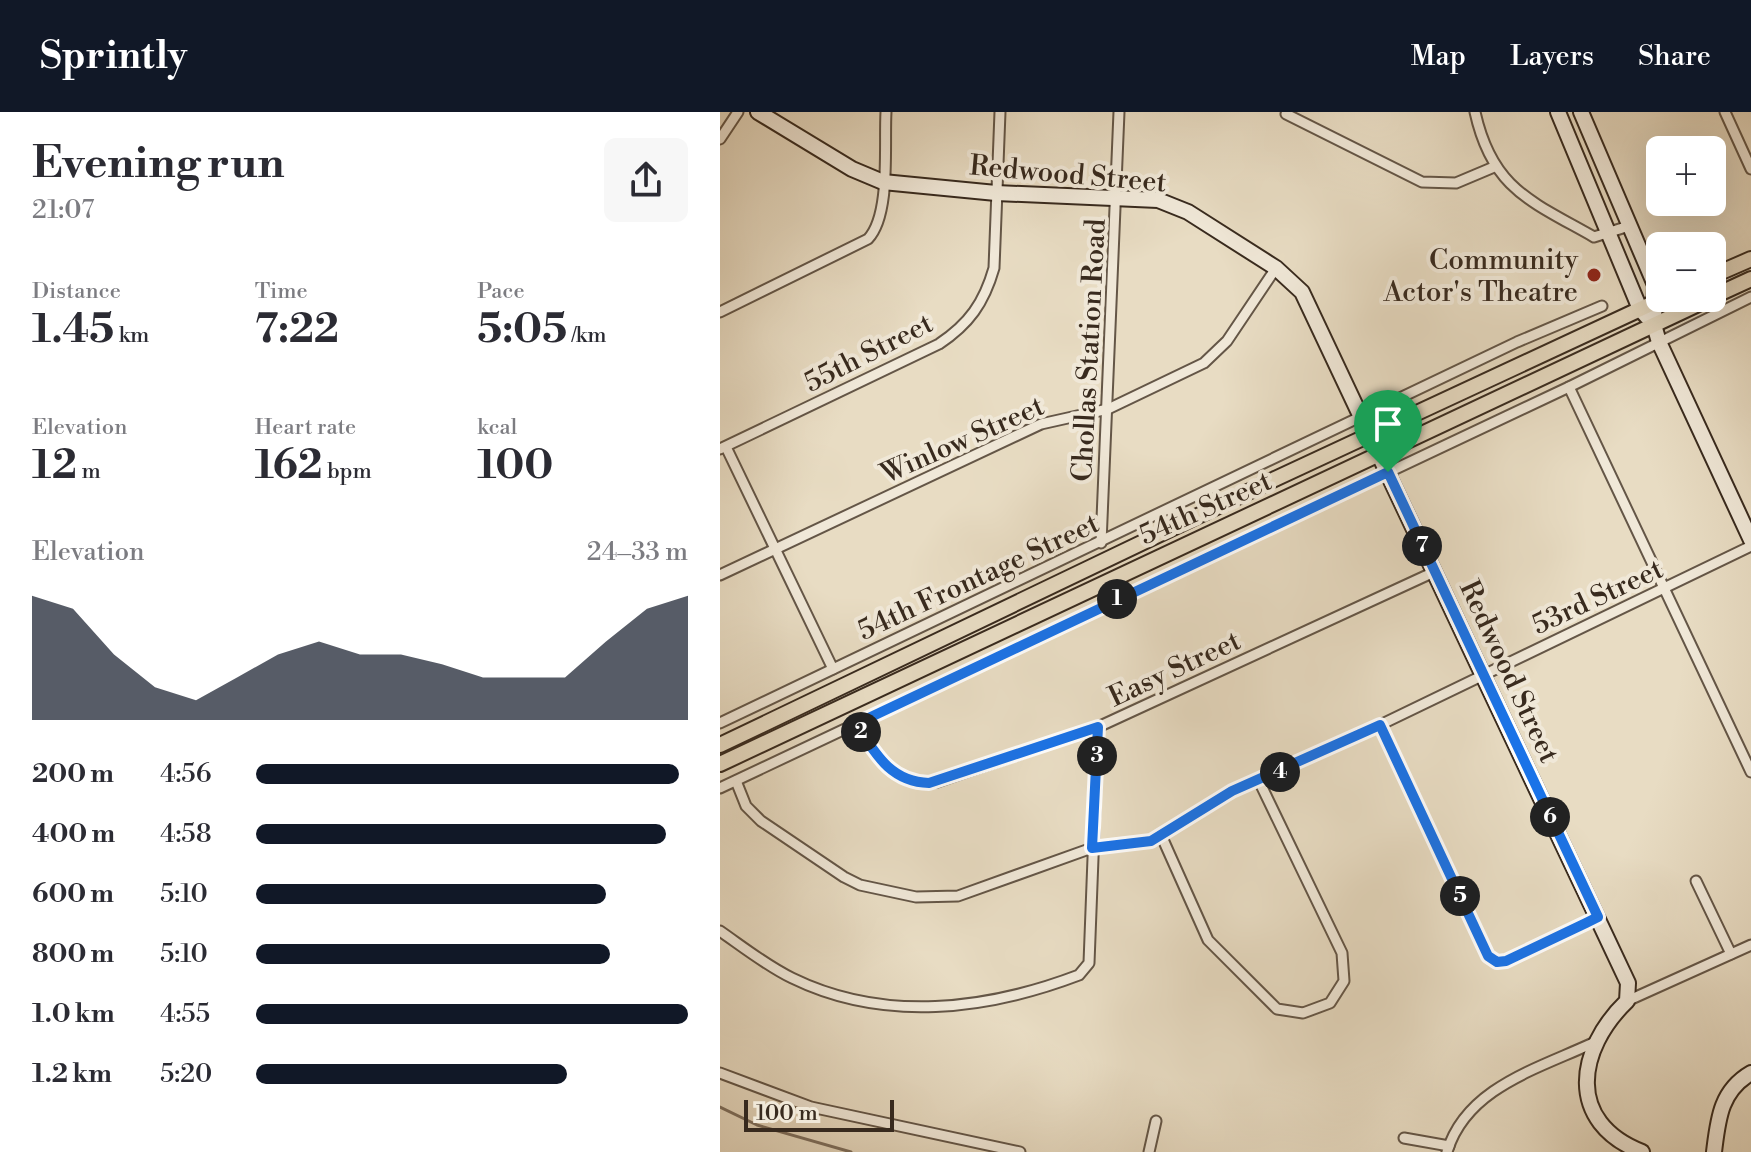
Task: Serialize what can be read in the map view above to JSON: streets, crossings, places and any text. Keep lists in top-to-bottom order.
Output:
{
  "streets": {
    "main road": ["54th Street"],
    "street": [
      "Redwood Street",
      "Chollas Station Road",
      "55th Street",
      "Winlow Street",
      "54th Frontage Street",
      "53rd Street",
      "Easy Street"
    ]
  },
  "crossings": [
    ["Redwood Street", "Chollas Station Road"],
    ["Redwood Street", "55th Street"],
    ["Redwood Street", "Winlow Street"],
    ["Redwood Street", "54th Street"],
    ["Redwood Street", "54th Frontage Street"],
    ["Redwood Street", "53rd Street"],
    ["Redwood Street", "Easy Street"],
    ["Chollas Station Road", "Winlow Street"],
    ["Chollas Station Road", "54th Frontage Street"]
  ],
  "places": ["Community Actor's Theatre"],
  "scale_bar": "100 m",
  "page": {
    "header": "Sprintly",
    "nav": ["Map", "Layers", "Share"],
    "heading": ["Evening run", "21:07"],
    "map_buttons": ["+", "−"],
    "stats": [
      ["Distance", "1.45 km"],
      ["Time", "7:22"],
      ["Pace", "5:05 /km"],
      ["Elevation", "12 m"],
      ["Heart rate", "162 bpm"],
      ["kcal", "100"]
    ],
    "chart": ["Elevation", "24–33 m"],
    "pins": [
      "7",
      "1",
      "2",
      "3",
      "4",
      "6",
      "5"
    ],
    "list": [
      {
        "name": "200 m",
        "note": "4:56"
      },
      {
        "name": "400 m",
        "note": "4:58"
      },
      {
        "name": "600 m",
        "note": "5:10"
      },
      {
        "name": "800 m",
        "note": "5:10"
      },
      {
        "name": "1.0 km",
        "note": "4:55"
      },
      {
        "name": "1.2 km",
        "note": "5:20"
      }
    ],
    "scale": "100 m"
  }
}
